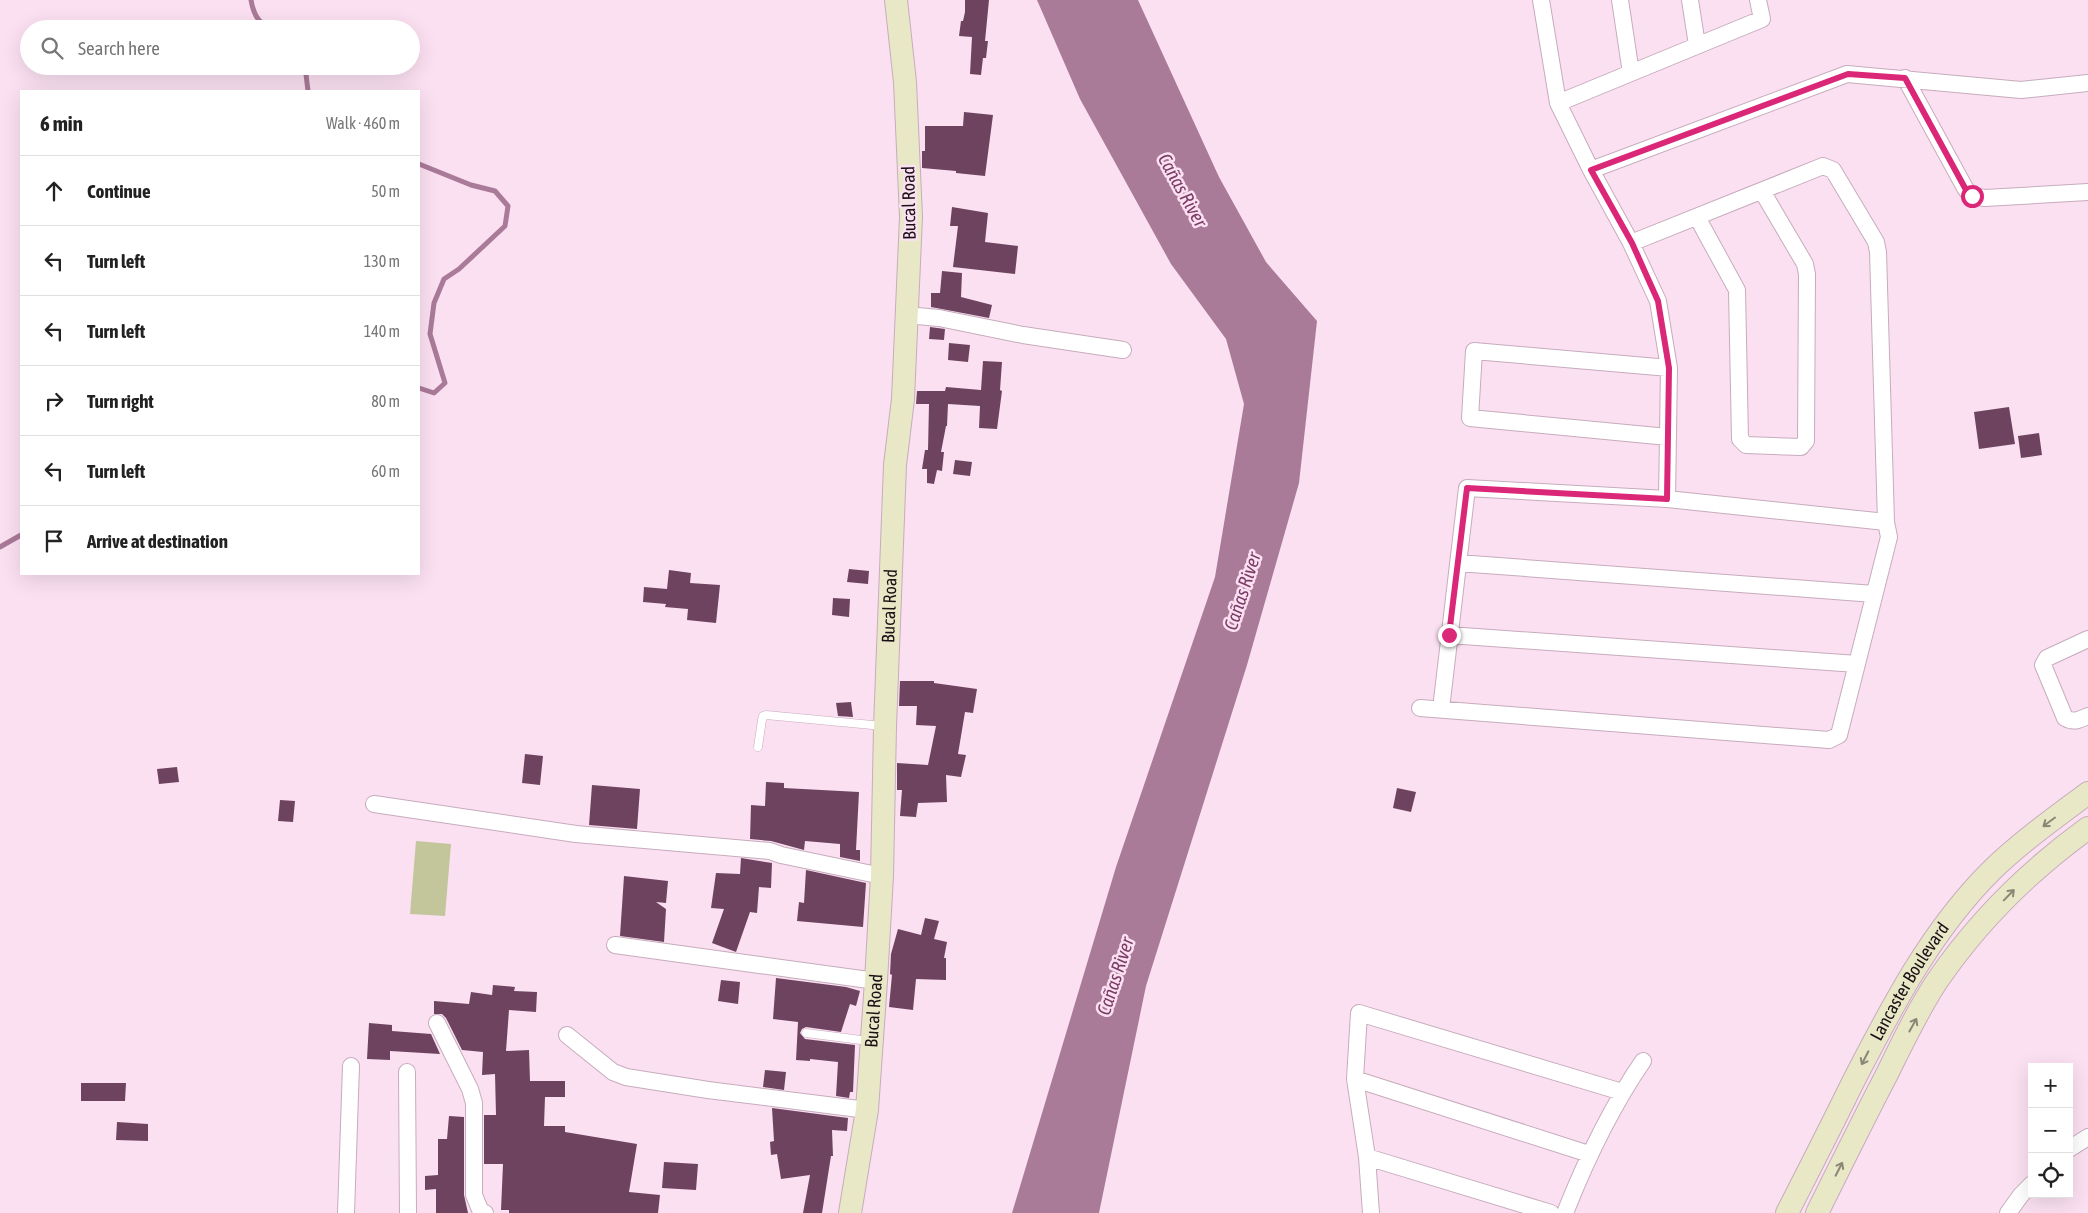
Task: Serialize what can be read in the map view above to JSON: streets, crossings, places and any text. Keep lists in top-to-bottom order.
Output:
{
  "streets": {
    "street": ["Bucal Road", "Lancaster Boulevard"]
  },
  "water": ["Cañas River"],
  "page": {
    "search": "Search here",
    "heading": ["6 min", "Walk · 460 m"],
    "list": [
      ["Continue", "50 m"],
      ["Turn left", "130 m"],
      ["Turn left", "140 m"],
      ["Turn right", "80 m"],
      ["Turn left", "60 m"],
      "Arrive at destination"
    ],
    "map_buttons": ["+", "−"]
  }
}
